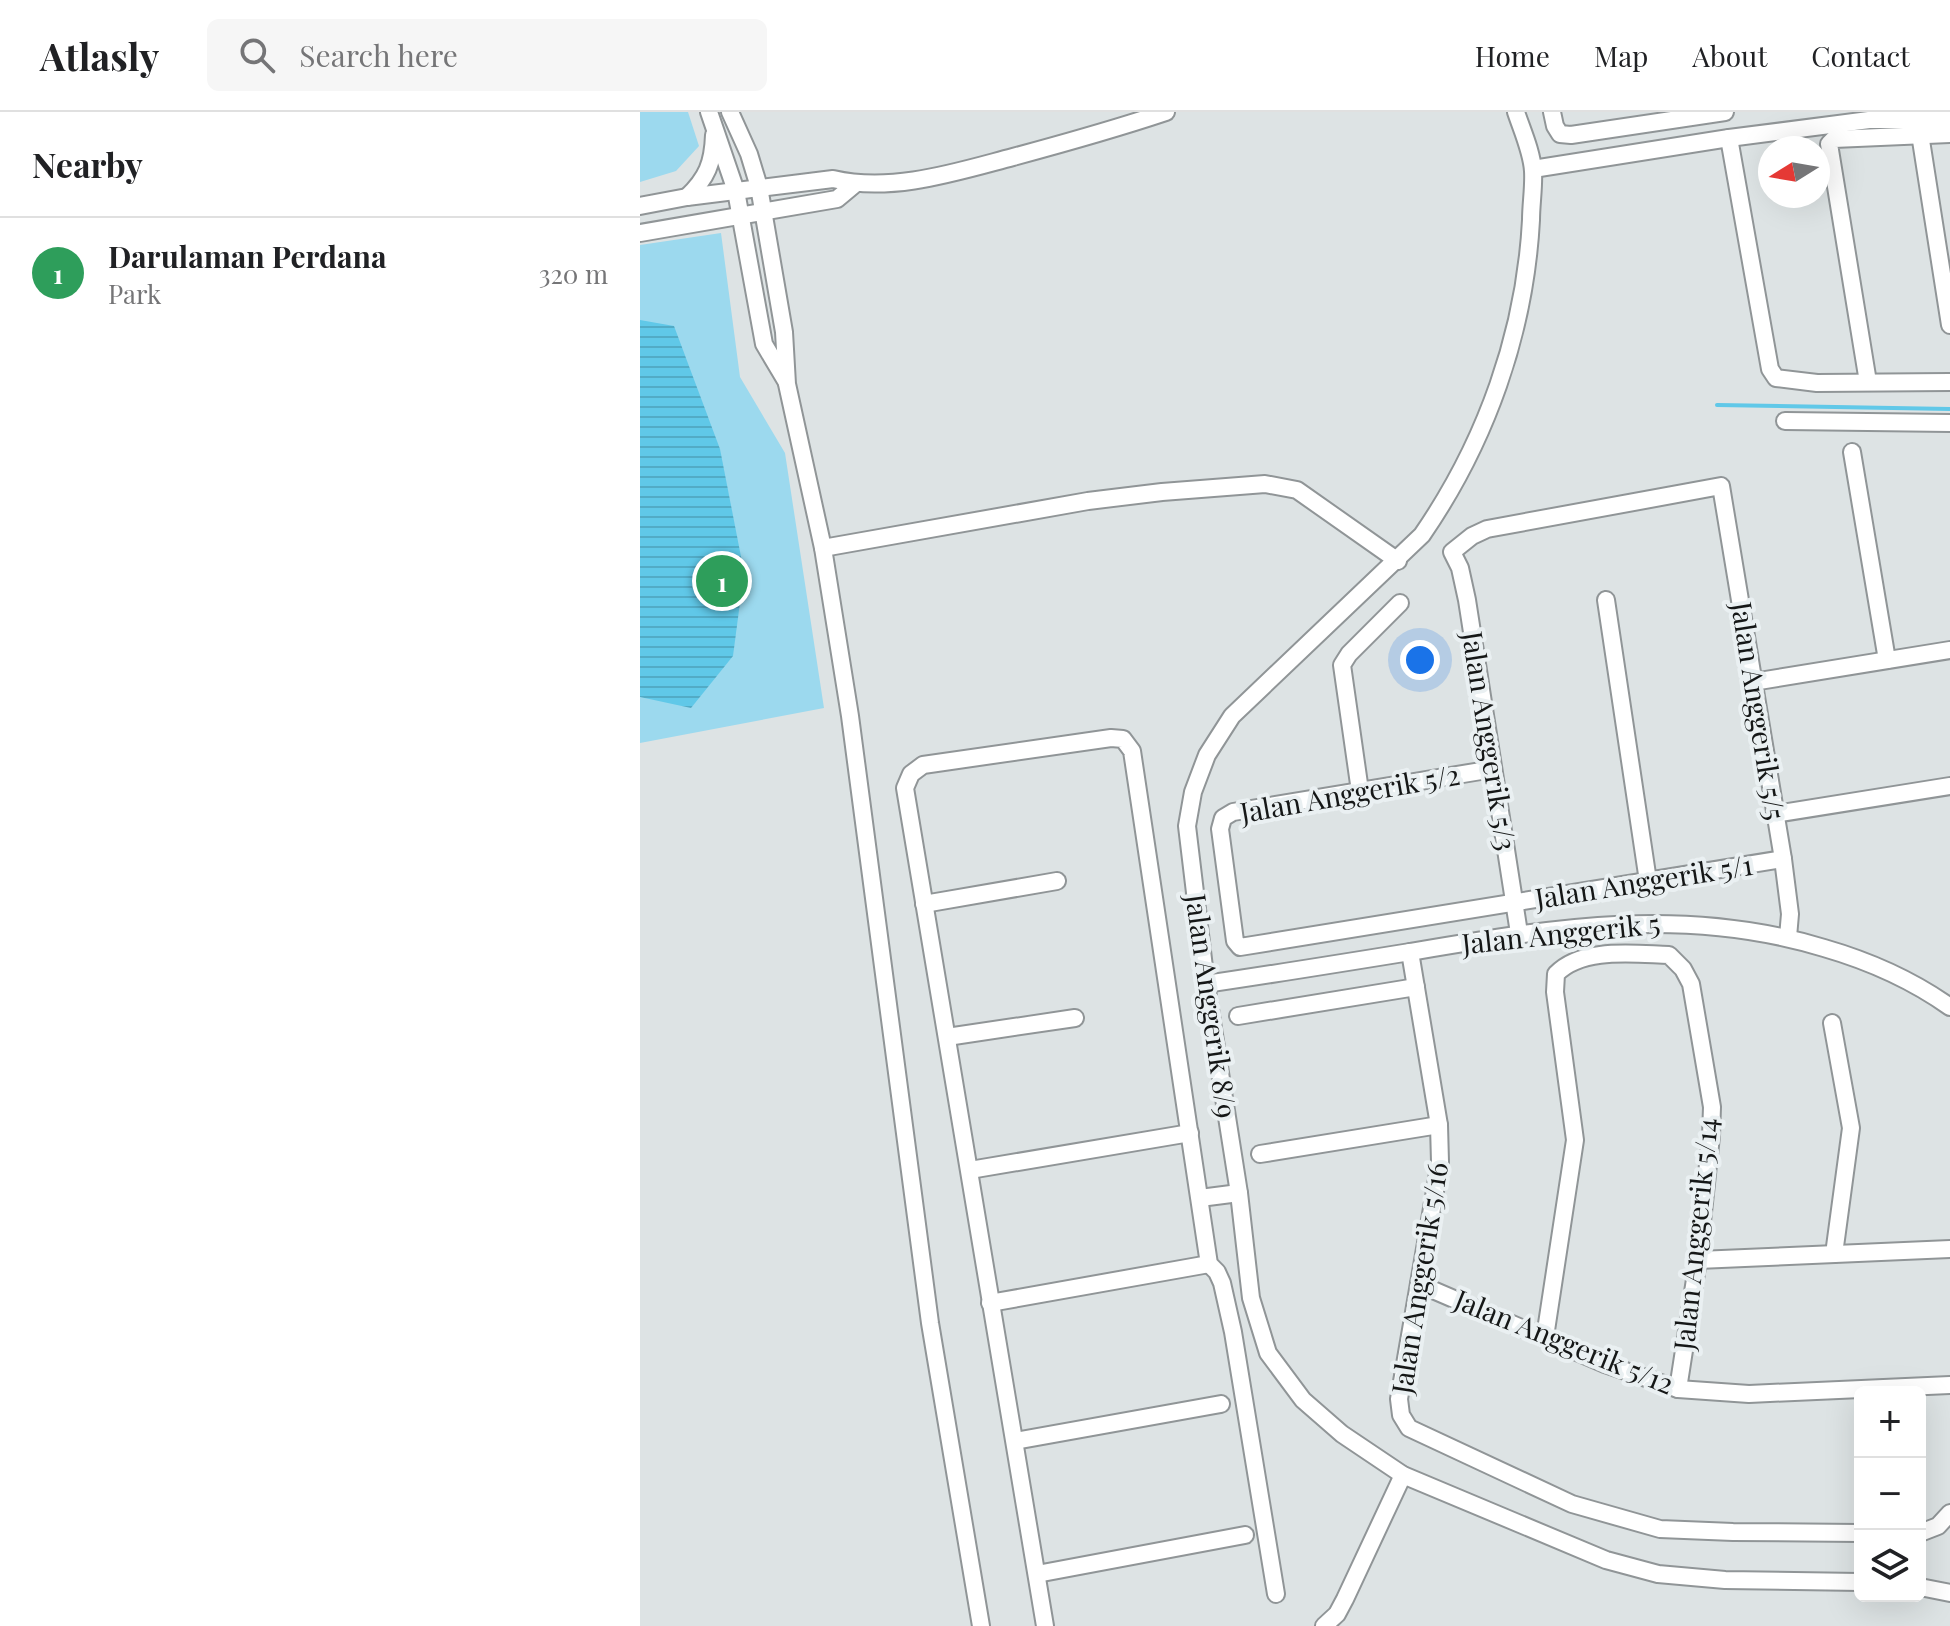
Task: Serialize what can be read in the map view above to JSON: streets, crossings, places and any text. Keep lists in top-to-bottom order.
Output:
{
  "streets": {
    "street": [
      "Jalan Anggerik 5/5",
      "Jalan Anggerik 5/3",
      "Jalan Anggerik 5/2",
      "Jalan Anggerik 5/1",
      "Jalan Anggerik 5",
      "Jalan Anggerik 8/9",
      "Jalan Anggerik 5/14",
      "Jalan Anggerik 5/16",
      "Jalan Anggerik 5/12"
    ]
  },
  "crossings": [
    ["Jalan Anggerik 5/5", "Jalan Anggerik 5/3"],
    ["Jalan Anggerik 5/5", "Jalan Anggerik 5/1"],
    ["Jalan Anggerik 5/5", "Jalan Anggerik 5"],
    ["Jalan Anggerik 5/3", "Jalan Anggerik 5/2"],
    ["Jalan Anggerik 5/3", "Jalan Anggerik 5/1"],
    ["Jalan Anggerik 5/3", "Jalan Anggerik 5"],
    ["Jalan Anggerik 5/2", "Jalan Anggerik 5/1"],
    ["Jalan Anggerik 5", "Jalan Anggerik 8/9"],
    ["Jalan Anggerik 5", "Jalan Anggerik 5/16"],
    ["Jalan Anggerik 5/14", "Jalan Anggerik 5/12"],
    ["Jalan Anggerik 5/16", "Jalan Anggerik 5/12"]
  ],
  "north": "left",
  "page": {
    "header": "Atlasly",
    "search": "Search here",
    "nav": [
      "Home",
      "Map",
      "About",
      "Contact"
    ],
    "heading": "Nearby",
    "list": [
      {
        "mark": "1",
        "name": "Darulaman Perdana",
        "note": "Park",
        "value": "320 m"
      }
    ],
    "pins": "1",
    "map_buttons": ["+", "−"]
  }
}
